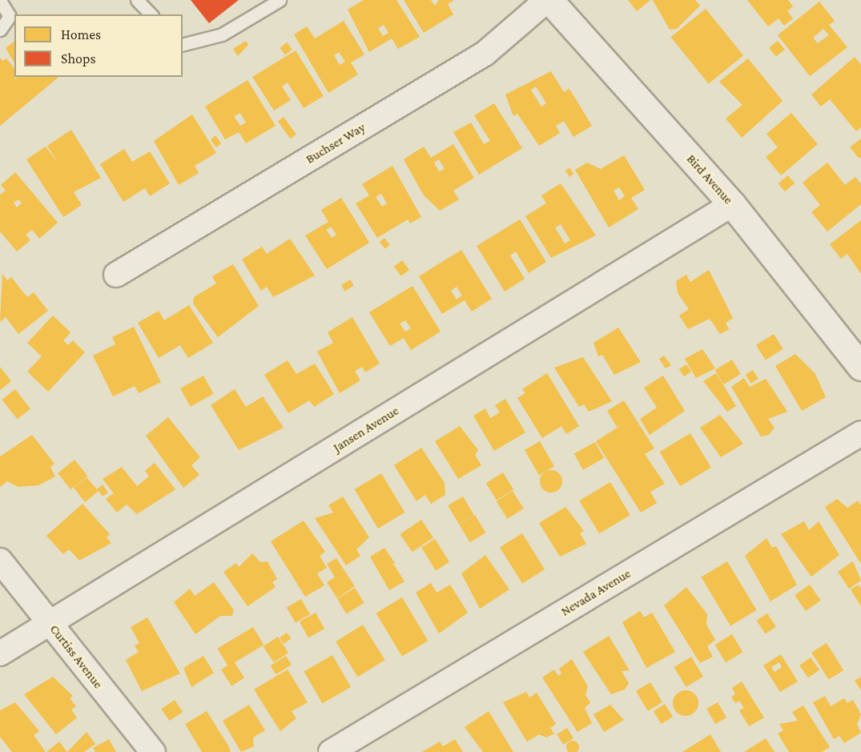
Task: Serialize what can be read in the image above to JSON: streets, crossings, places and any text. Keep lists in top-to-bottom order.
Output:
{
  "streets": {
    "main road": ["Bird Avenue"],
    "street": [
      "Buchser Way",
      "Jansen Avenue",
      "Nevada Avenue",
      "Curtiss Avenue"
    ]
  },
  "crossings": [
    ["Buchser Way", "Bird Avenue"],
    ["Bird Avenue", "Jansen Avenue"],
    ["Jansen Avenue", "Curtiss Avenue"]
  ],
  "legend": ["Homes", "Shops"]
}
